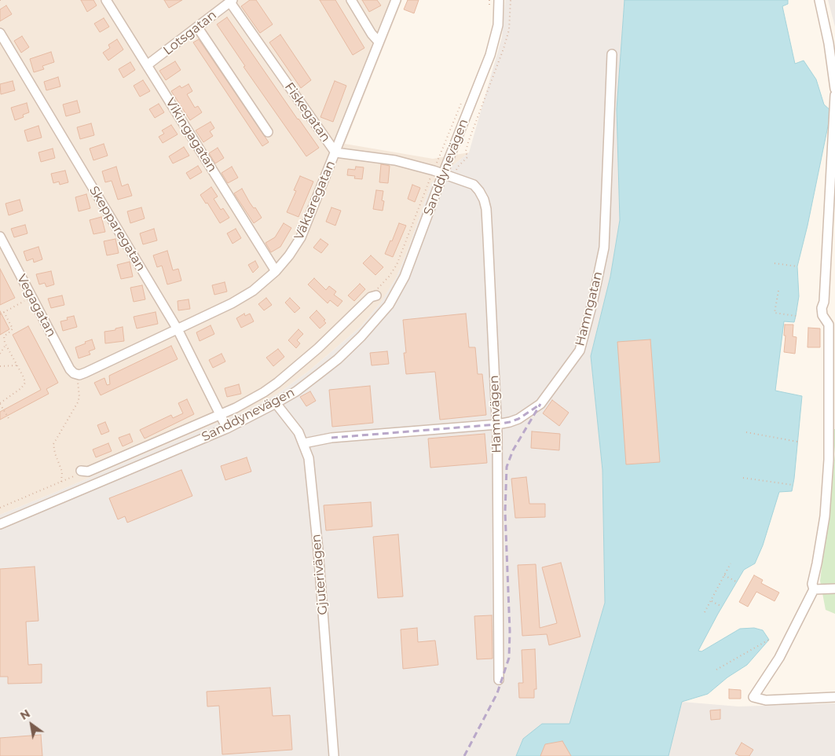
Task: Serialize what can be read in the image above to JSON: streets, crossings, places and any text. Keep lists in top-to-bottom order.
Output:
{
  "streets": {
    "street": [
      "Lotsgatan",
      "Fiskegatan",
      "Vikingagatan",
      "Sanddynevägen",
      "Väktaregatan",
      "Skepparegatan",
      "Vegagatan",
      "Hamngatan",
      "Hamnvägen",
      "Gjuterivägen"
    ]
  },
  "crossings": [
    ["Lotsgatan", "Fiskegatan"],
    ["Lotsgatan", "Vikingagatan"],
    ["Fiskegatan", "Sanddynevägen"],
    ["Fiskegatan", "Väktaregatan"],
    ["Fiskegatan", "Hamnvägen"],
    ["Vikingagatan", "Väktaregatan"],
    ["Sanddynevägen", "Skepparegatan"],
    ["Sanddynevägen", "Hamnvägen"],
    ["Sanddynevägen", "Gjuterivägen"],
    ["Väktaregatan", "Skepparegatan"],
    ["Väktaregatan", "Vegagatan"],
    ["Hamngatan", "Hamnvägen"],
    ["Hamngatan", "Gjuterivägen"]
  ],
  "north": "top left"
}
